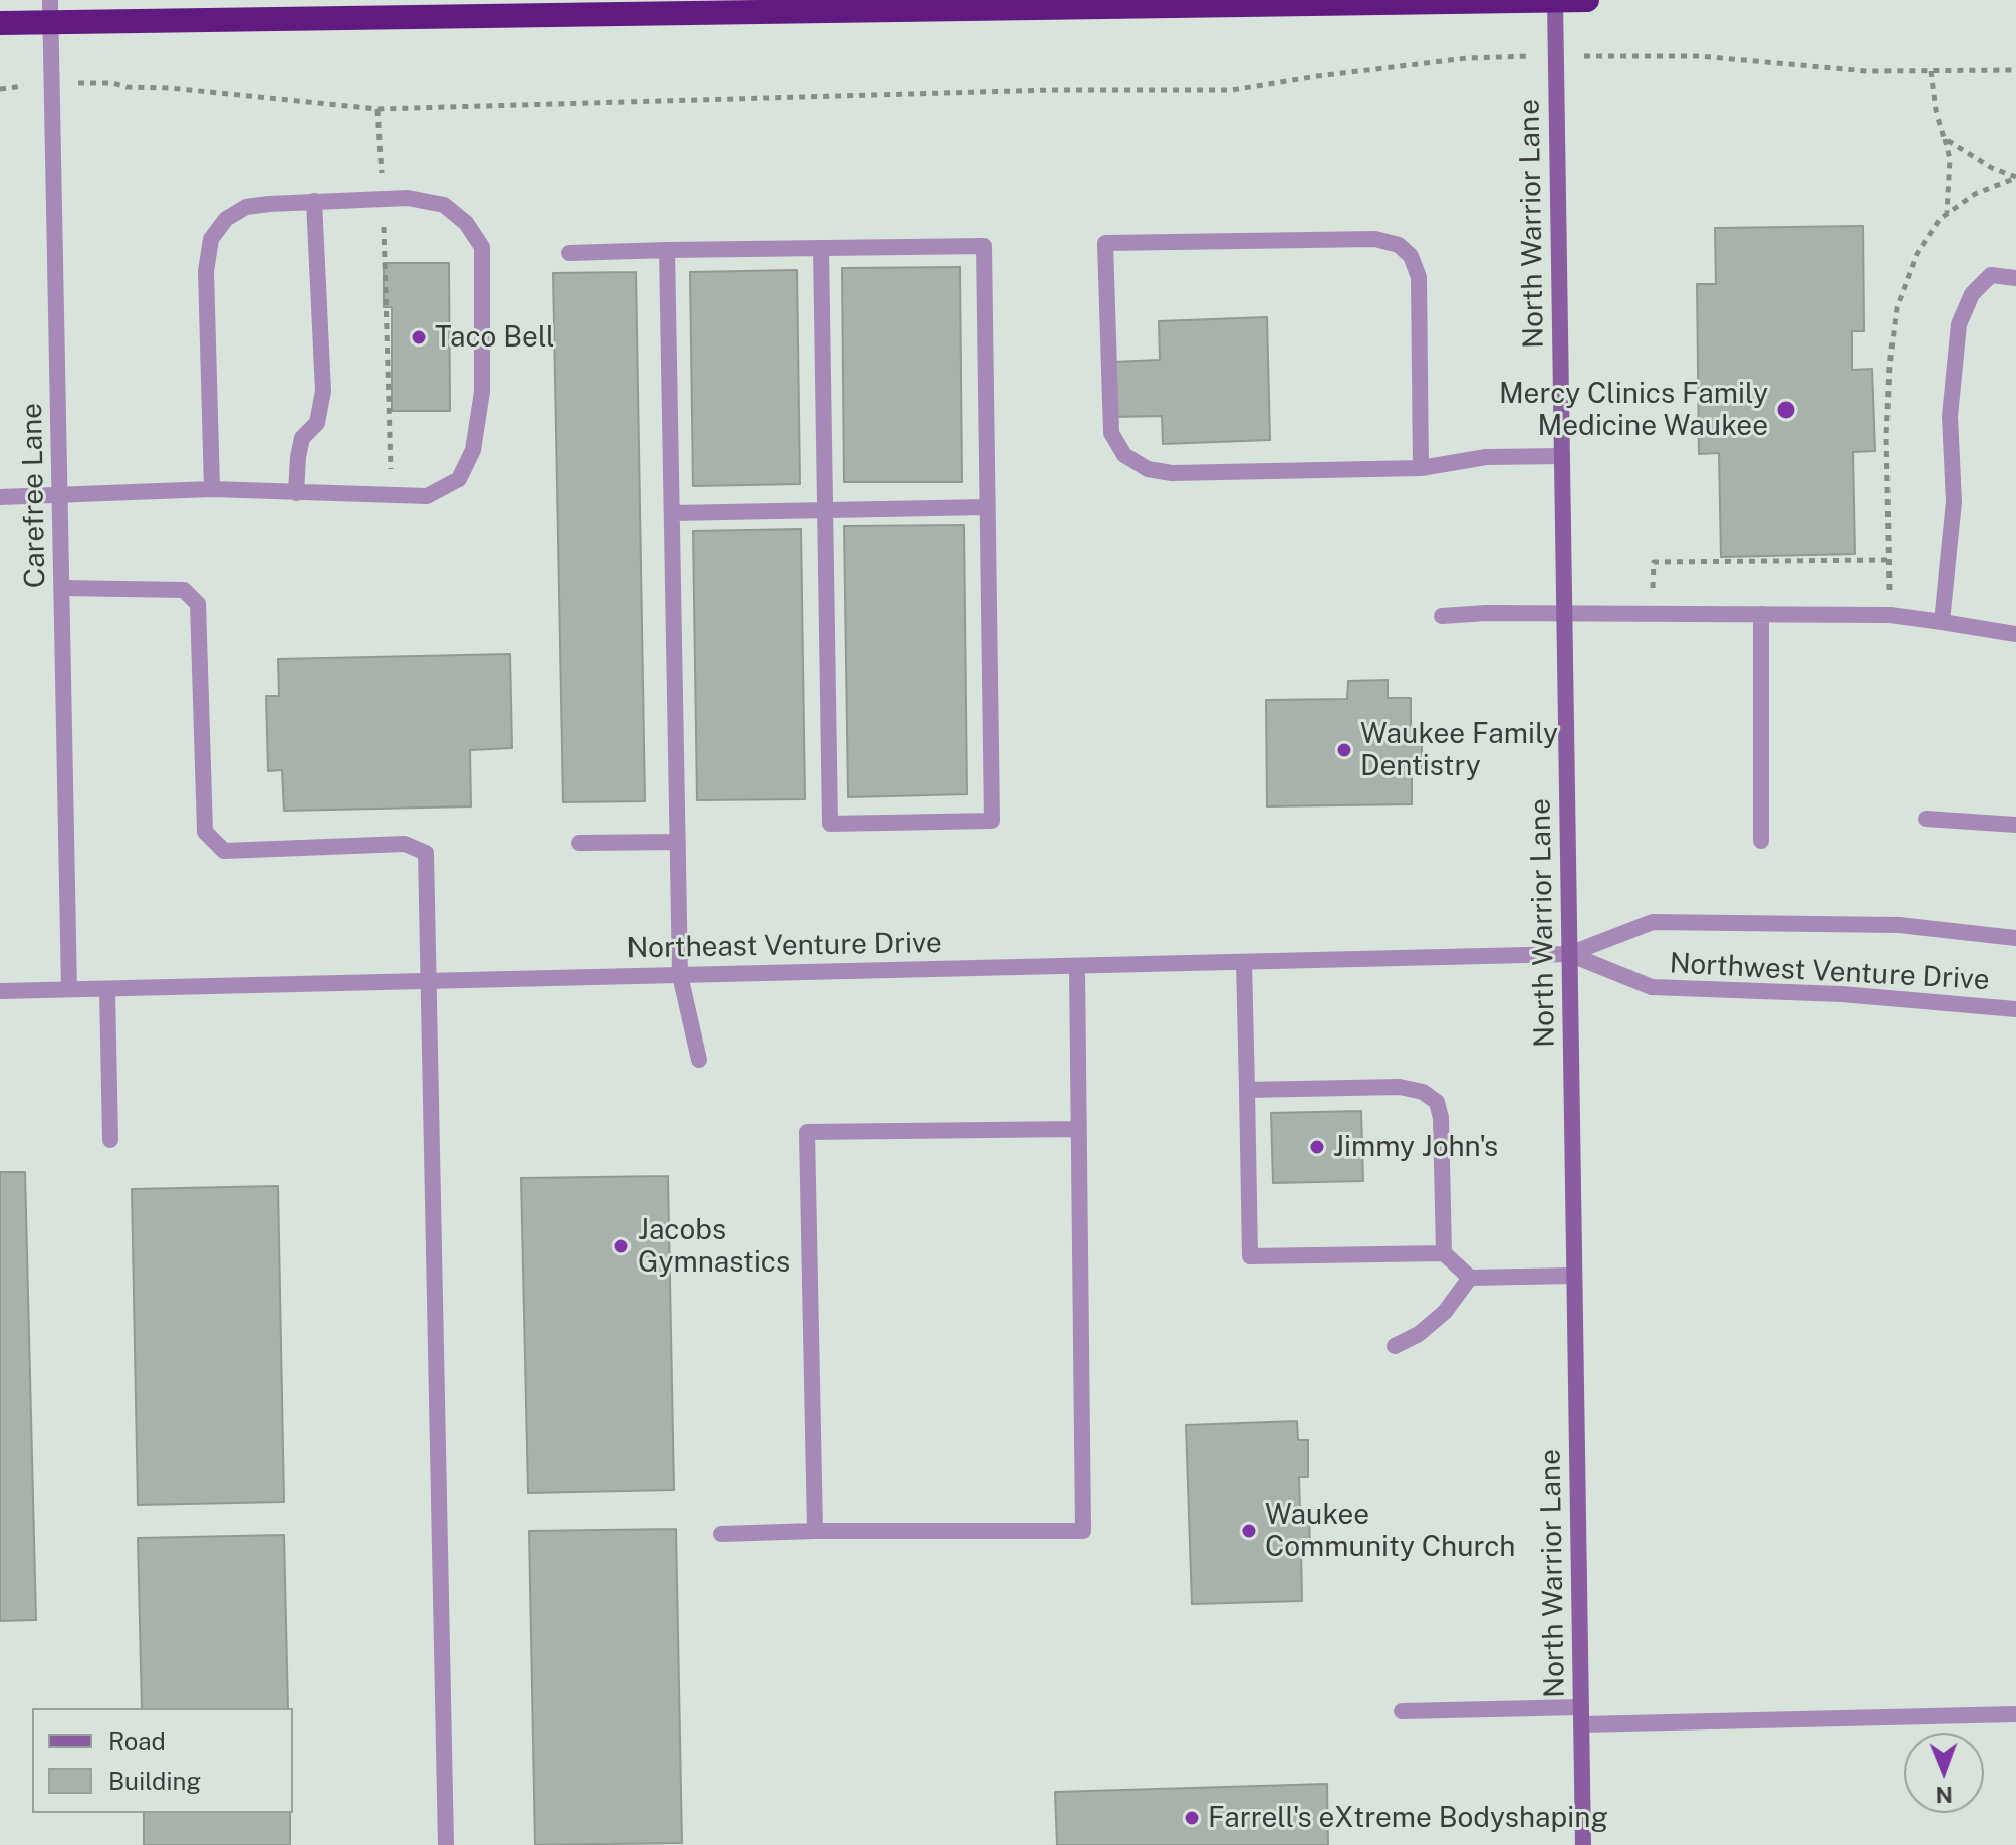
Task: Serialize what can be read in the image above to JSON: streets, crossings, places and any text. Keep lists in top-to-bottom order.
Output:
{
  "streets": {
    "street": [
      "North Warrior Lane",
      "Carefree Lane",
      "Northeast Venture Drive",
      "Northwest Venture Drive"
    ]
  },
  "crossings": [
    ["North Warrior Lane", "Northeast Venture Drive"],
    ["North Warrior Lane", "Northwest Venture Drive"],
    ["Carefree Lane", "Northeast Venture Drive"],
    ["Northeast Venture Drive", "Northwest Venture Drive"]
  ],
  "places": [
    "Taco Bell",
    "Mercy Clinics Family Medicine Waukee",
    "Waukee Family Dentistry",
    "Jimmy John's",
    "Jacobs Gymnastics",
    "Waukee Community Church",
    "Farrell's eXtreme Bodyshaping"
  ],
  "legend": ["Road", "Building"],
  "north": "bottom"
}
